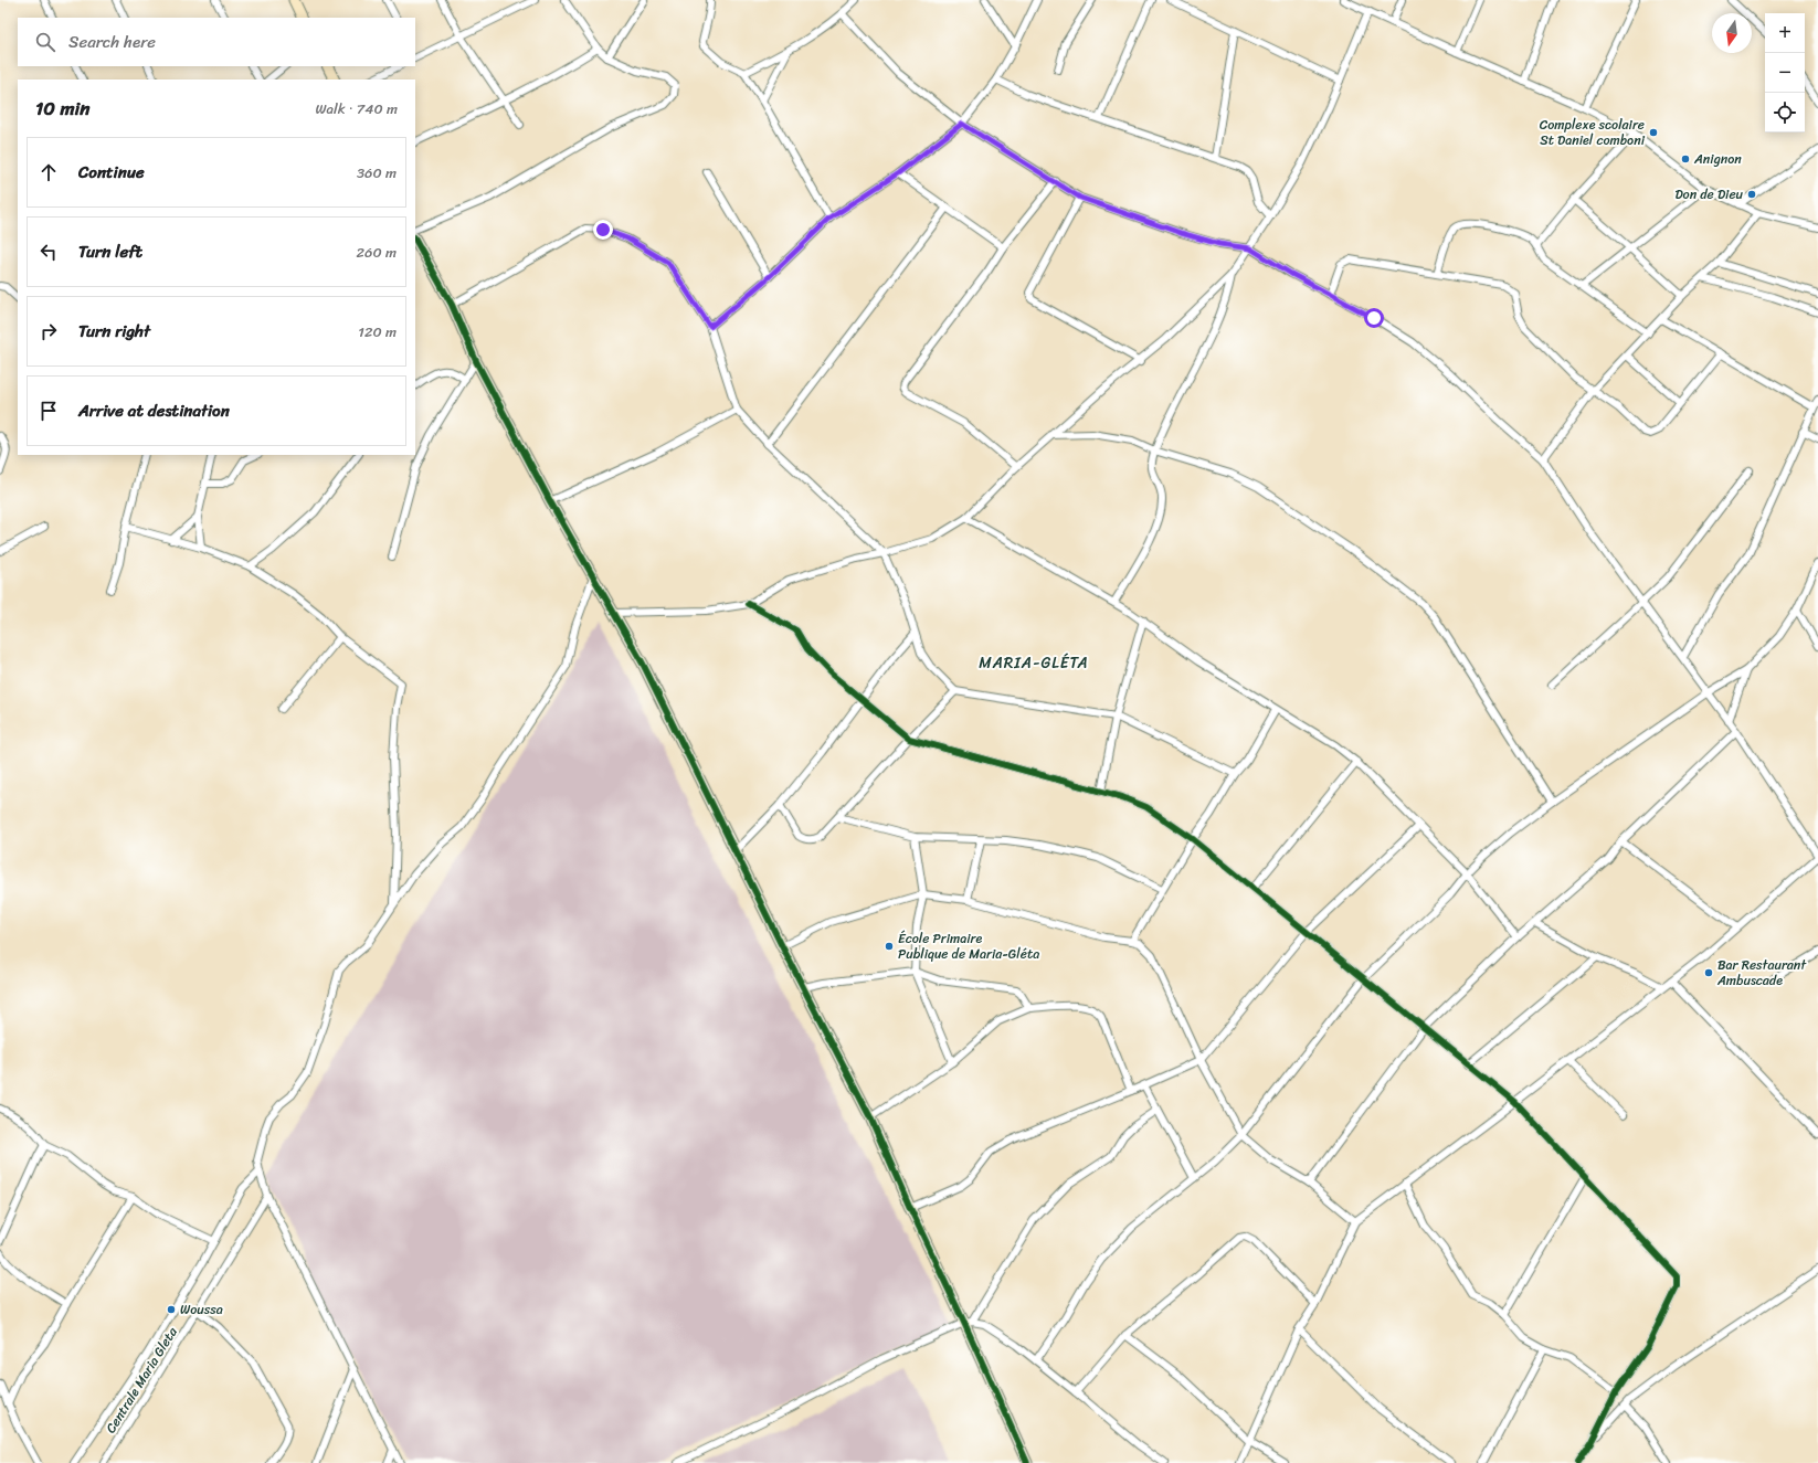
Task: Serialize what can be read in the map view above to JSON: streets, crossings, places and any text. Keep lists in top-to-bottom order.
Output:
{
  "streets": {
    "street": ["Centrale Maria Gleta"]
  },
  "districts": ["MARIA-GLÉTA"],
  "places": [
    "Complexe scolaire St Daniel comboni",
    "Anignon",
    "Don de Dieu",
    "École Primaire Publique de Maria-Gléta",
    "Bar Restaurant Ambuscade",
    "Woussa"
  ],
  "north": "bottom",
  "page": {
    "map_buttons": ["+", "−"],
    "search": "Search here",
    "heading": ["10 min", "Walk · 740 m"],
    "list": [
      ["Continue", "360 m"],
      ["Turn left", "260 m"],
      ["Turn right", "120 m"],
      "Arrive at destination"
    ]
  }
}
